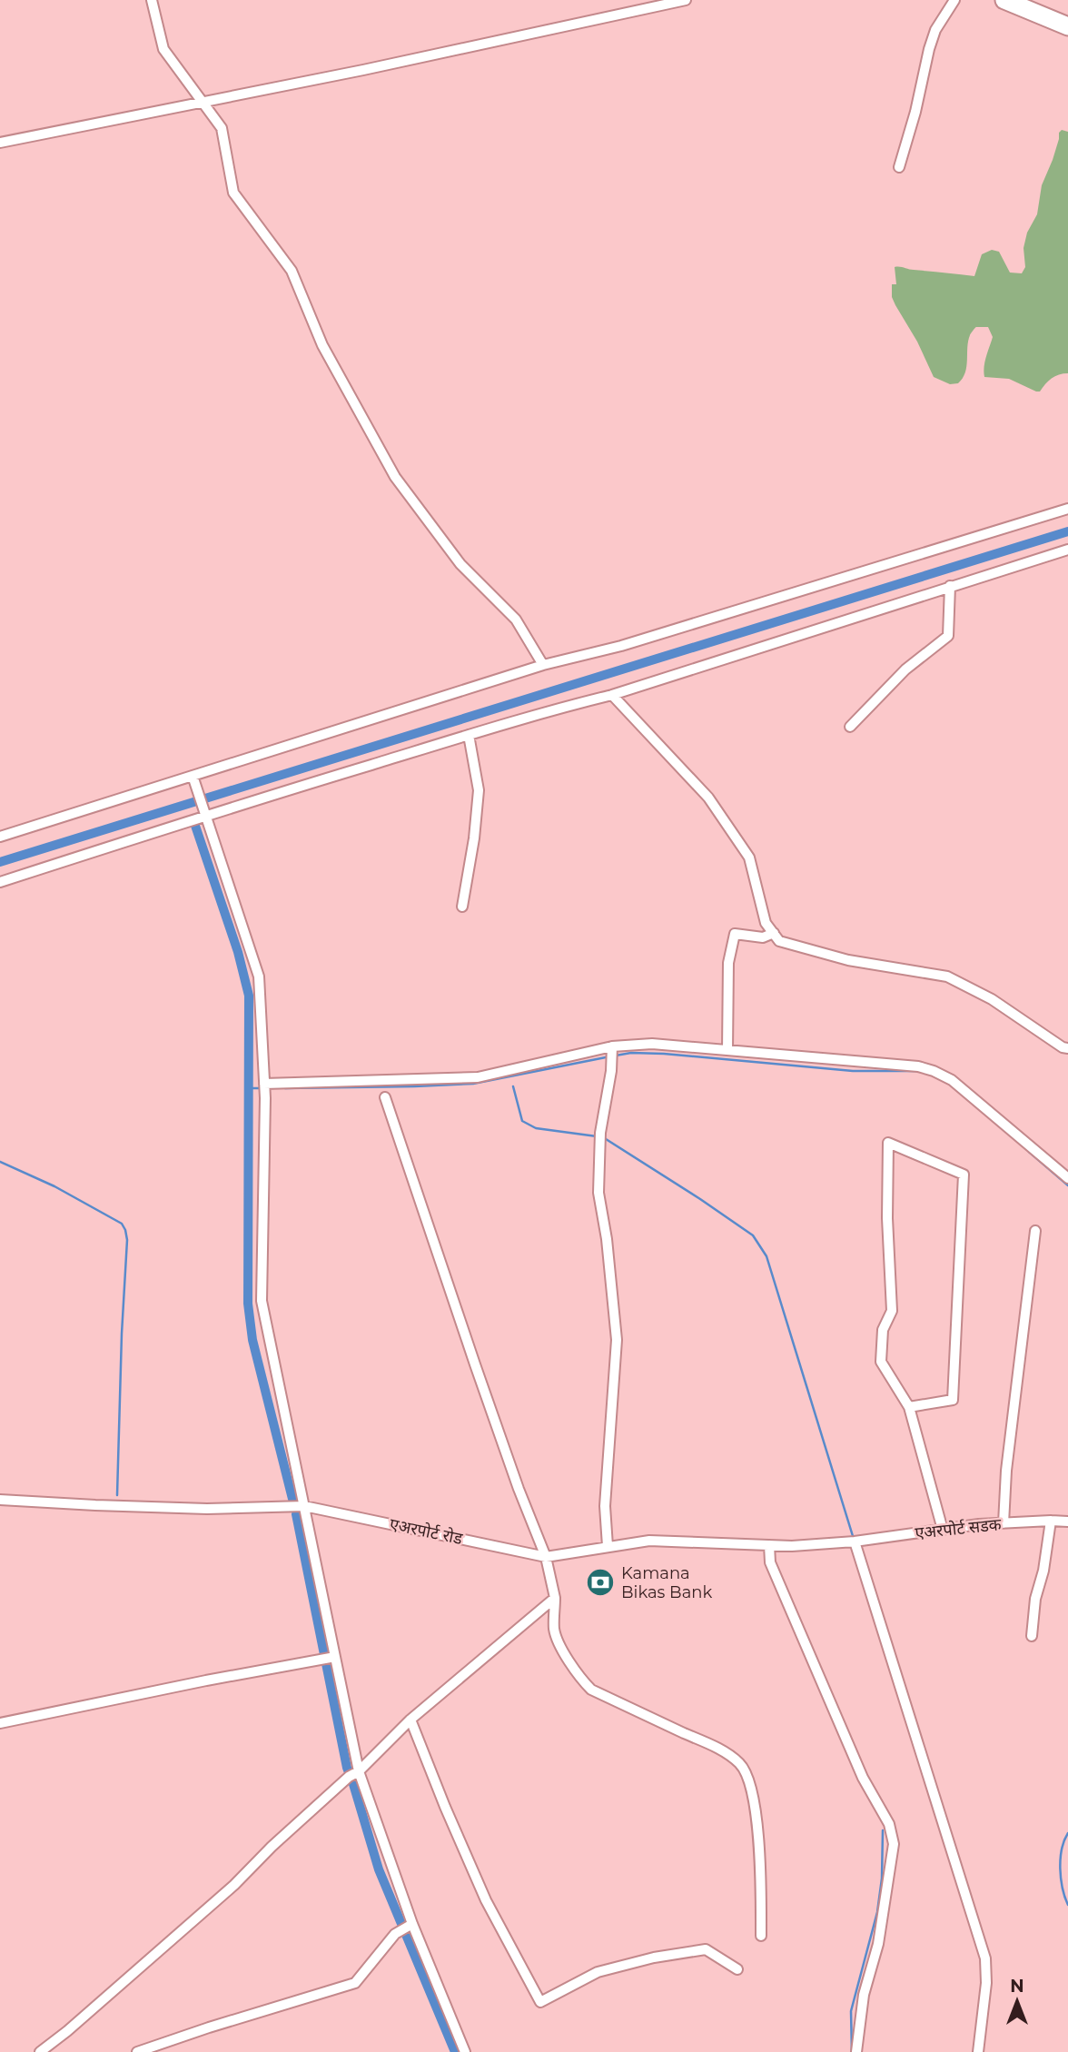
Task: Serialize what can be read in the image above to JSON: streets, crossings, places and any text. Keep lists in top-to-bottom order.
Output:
{
  "streets": {
    "street": ["एअरपोर्ट सडक", "एअरपोर्ट रोड"]
  },
  "crossings": [
    ["एअरपोर्ट सडक", "एअरपोर्ट रोड"]
  ],
  "places": {
    "bank": ["Kamana Bikas Bank"]
  },
  "north": "top"
}
